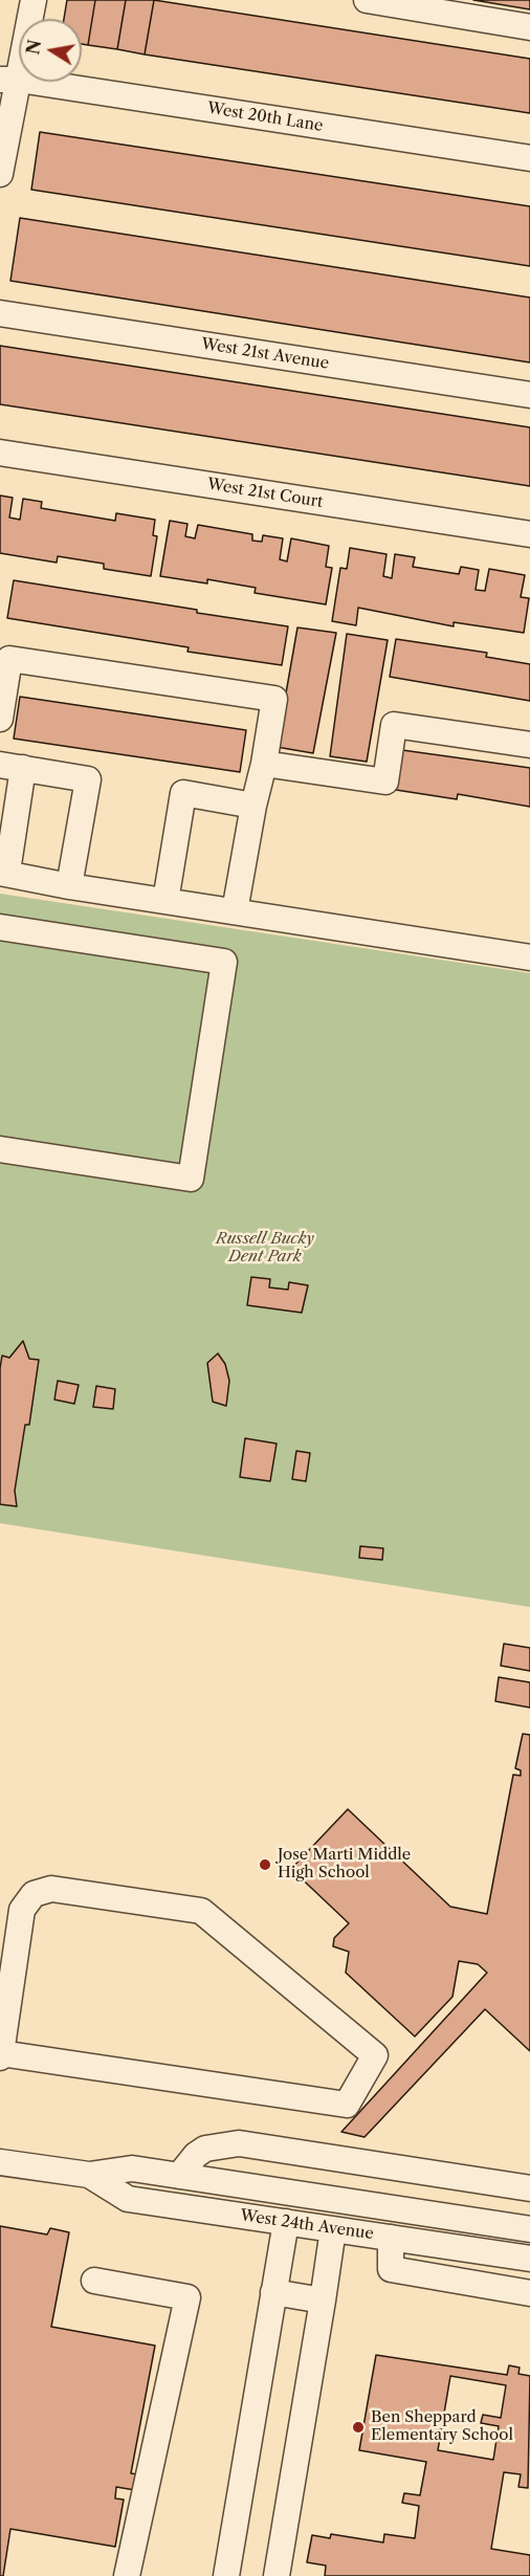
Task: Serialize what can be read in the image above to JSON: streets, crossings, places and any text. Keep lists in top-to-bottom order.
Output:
{
  "streets": {
    "street": [
      "West 20th Lane",
      "West 21st Avenue",
      "West 21st Court",
      "West 24th Avenue"
    ]
  },
  "parks": ["Russell Bucky Dent Park"],
  "places": ["Jose Marti Middle High School", "Ben Sheppard Elementary School"],
  "north": "left"
}
